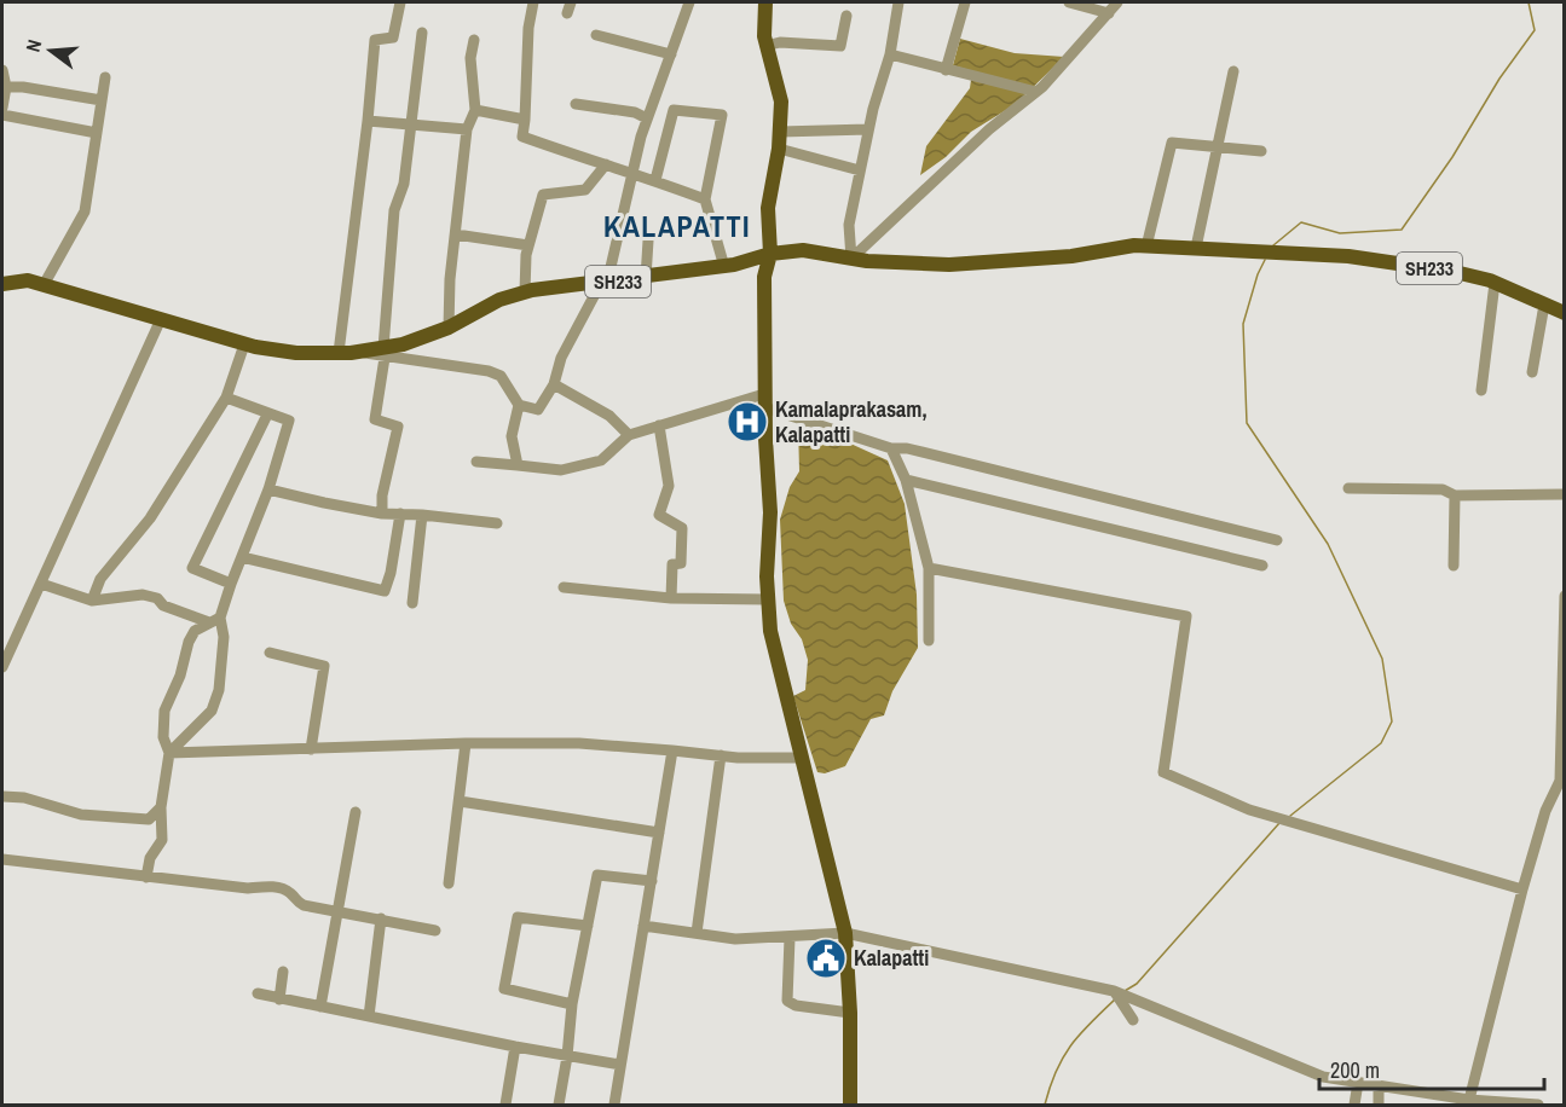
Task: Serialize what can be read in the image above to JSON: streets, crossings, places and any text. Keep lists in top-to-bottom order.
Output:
{
  "streets": {
    "main road": ["SH233"]
  },
  "districts": ["KALAPATTI"],
  "places": {
    "hospital": ["Kamalaprakasam, Kalapatti"],
    "public building": ["Kalapatti"]
  },
  "scale_bar": "200 m",
  "north": "left"
}
